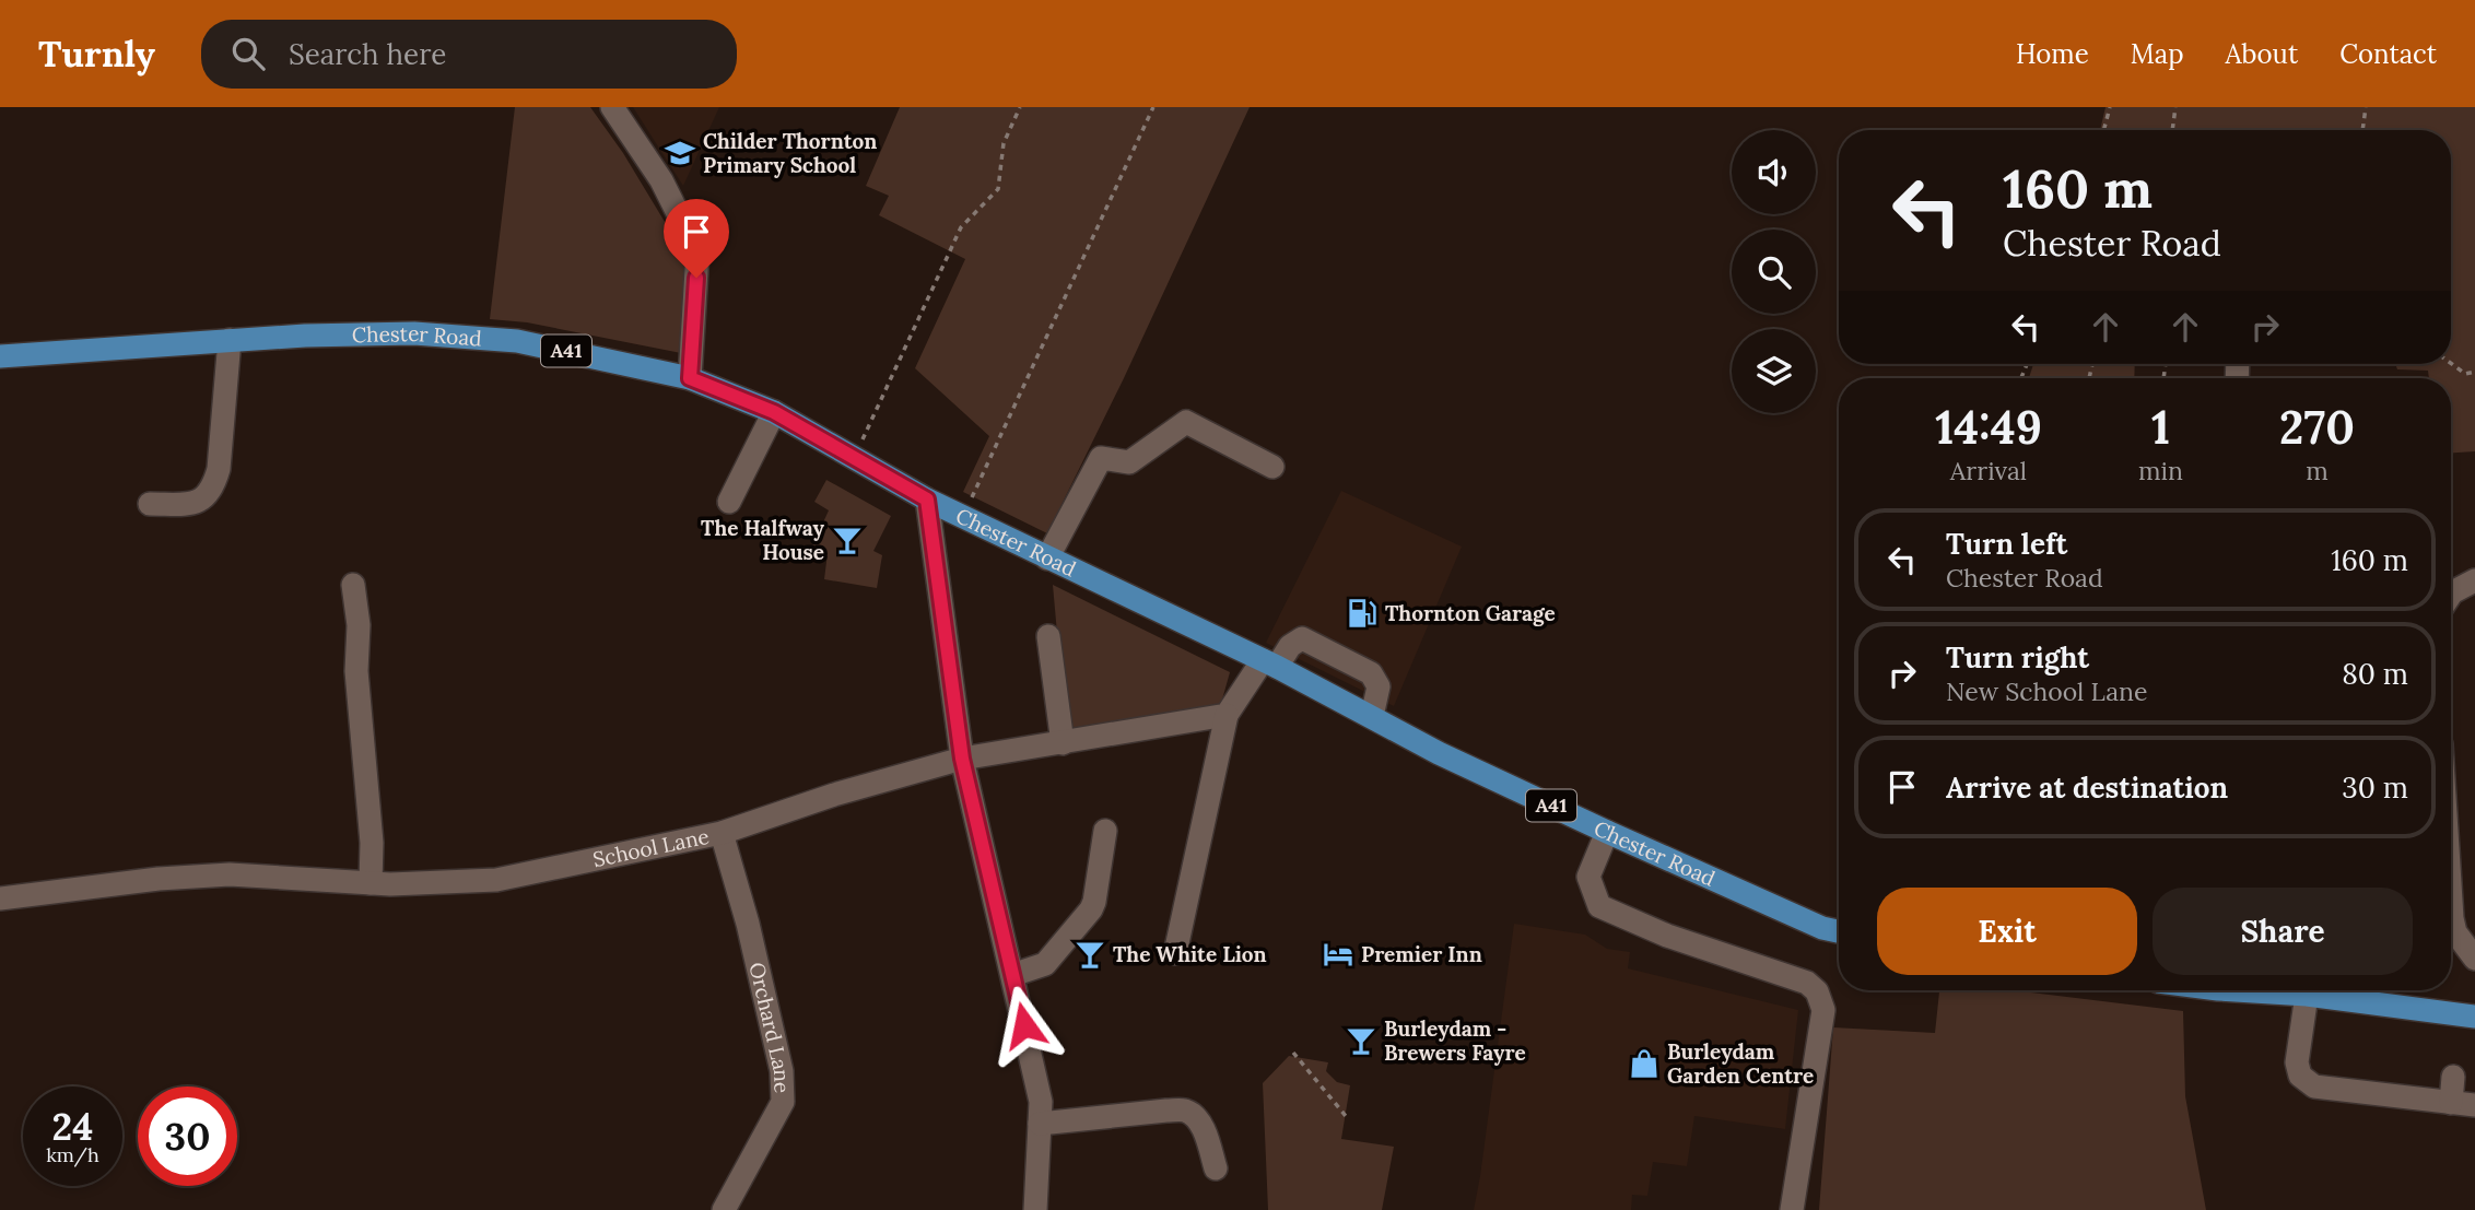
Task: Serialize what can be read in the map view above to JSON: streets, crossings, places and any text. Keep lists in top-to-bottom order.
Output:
{
  "streets": {
    "main road": ["Chester Road", "A41"],
    "street": ["School Lane", "Orchard Lane"]
  },
  "crossings": [
    ["School Lane", "Orchard Lane"]
  ],
  "places": {
    "school or university": ["Childer Thornton Primary School"],
    "bar": ["The Halfway House", "The White Lion", "Burleydam - Brewers Fayre"],
    "fuel station": ["Thornton Garage"],
    "hotel": ["Premier Inn"],
    "shop": ["Burleydam Garden Centre"]
  },
  "page": {
    "header": "Turnly",
    "search": "Search here",
    "nav": [
      "Home",
      "Map",
      "About",
      "Contact"
    ],
    "turn": ["160 m", "Chester Road"],
    "eta": [
      "14:49",
      "Arrival",
      "1",
      "min",
      "270",
      "m"
    ],
    "list": [
      {
        "name": "Turn left",
        "note": "Chester Road",
        "value": "160 m"
      },
      {
        "name": "Turn right",
        "note": "New School Lane",
        "value": "80 m"
      },
      {
        "name": "Arrive at destination",
        "value": "30 m"
      }
    ],
    "buttons": ["Exit", "Share"],
    "speed": "24 km/h",
    "limit": "30"
  }
}
